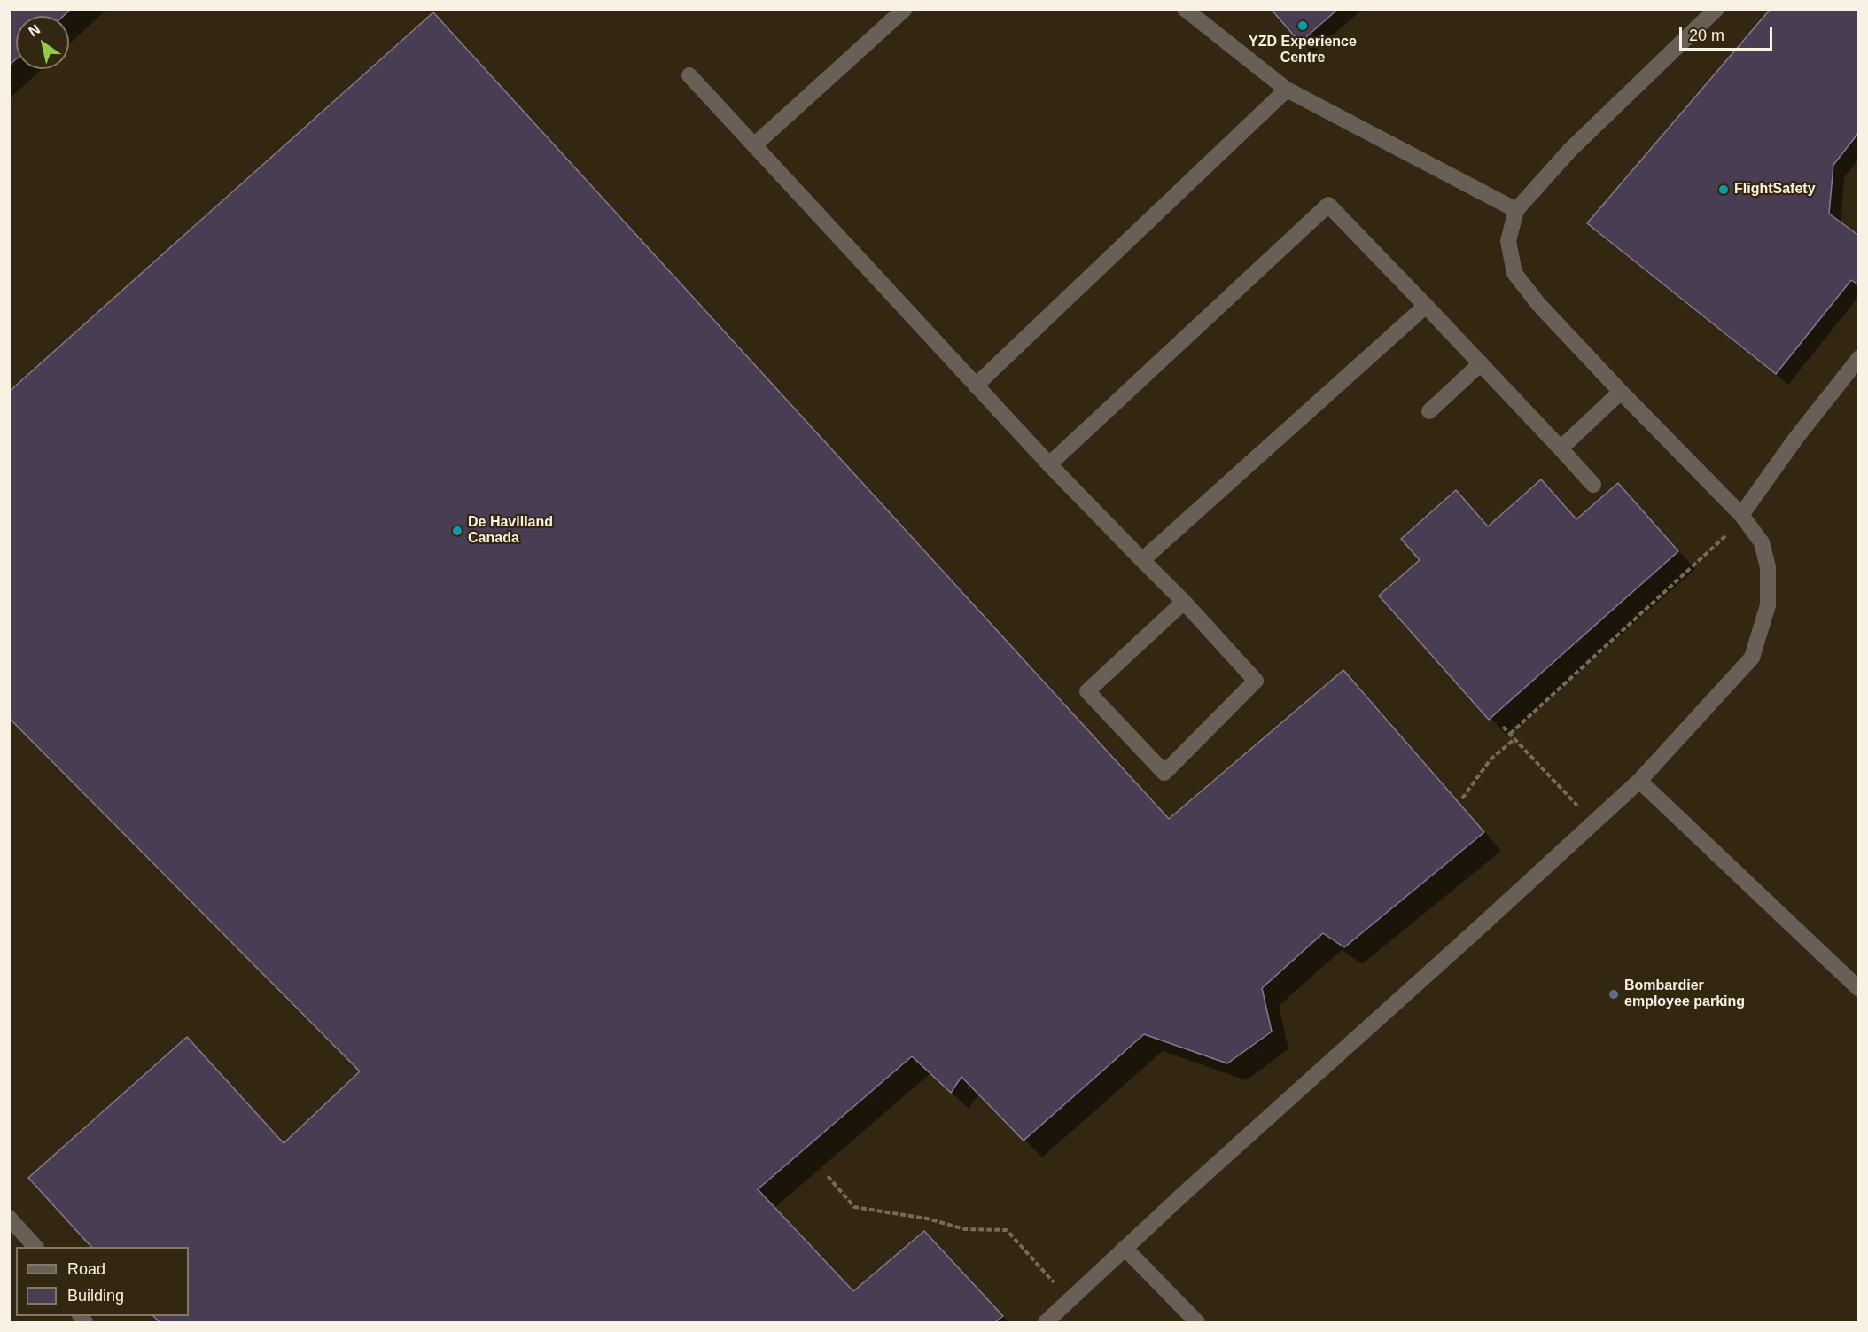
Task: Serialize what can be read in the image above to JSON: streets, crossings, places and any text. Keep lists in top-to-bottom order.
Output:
{
  "places": [
    "YZD Experience Centre",
    "FlightSafety",
    "De Havilland Canada",
    "Bombardier employee parking"
  ],
  "legend": ["Road", "Building"],
  "scale_bar": "20 m",
  "north": "top left"
}
